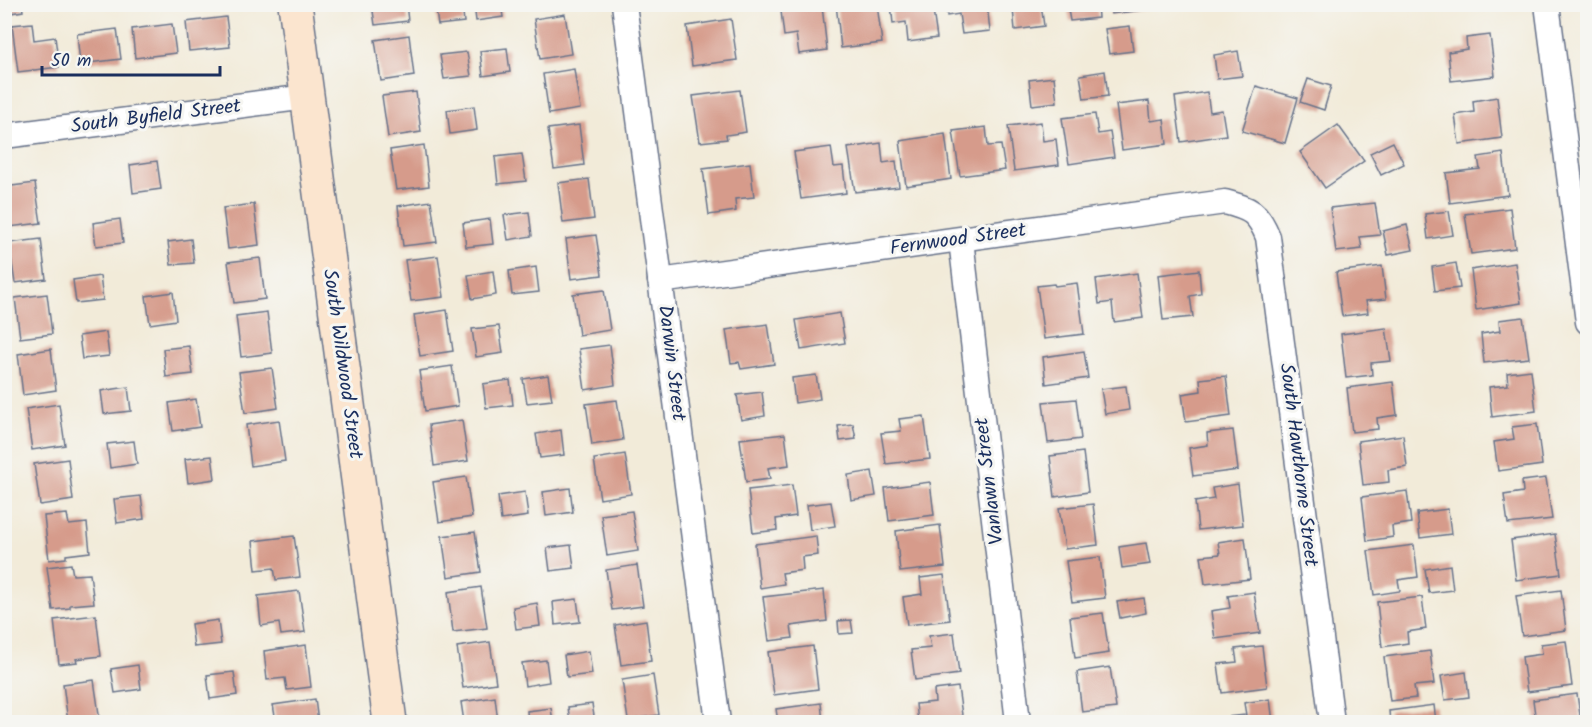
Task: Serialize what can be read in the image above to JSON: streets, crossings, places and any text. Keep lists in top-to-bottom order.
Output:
{
  "streets": {
    "street": [
      "South Byfield Street",
      "Fernwood Street",
      "Darwin Street",
      "South Wildwood Street",
      "South Hawthorne Street",
      "Vanlawn Street"
    ]
  },
  "crossings": [
    ["South Byfield Street", "South Wildwood Street"],
    ["Fernwood Street", "Darwin Street"],
    ["Fernwood Street", "South Hawthorne Street"],
    ["Fernwood Street", "Vanlawn Street"]
  ],
  "scale_bar": "50 m"
}
